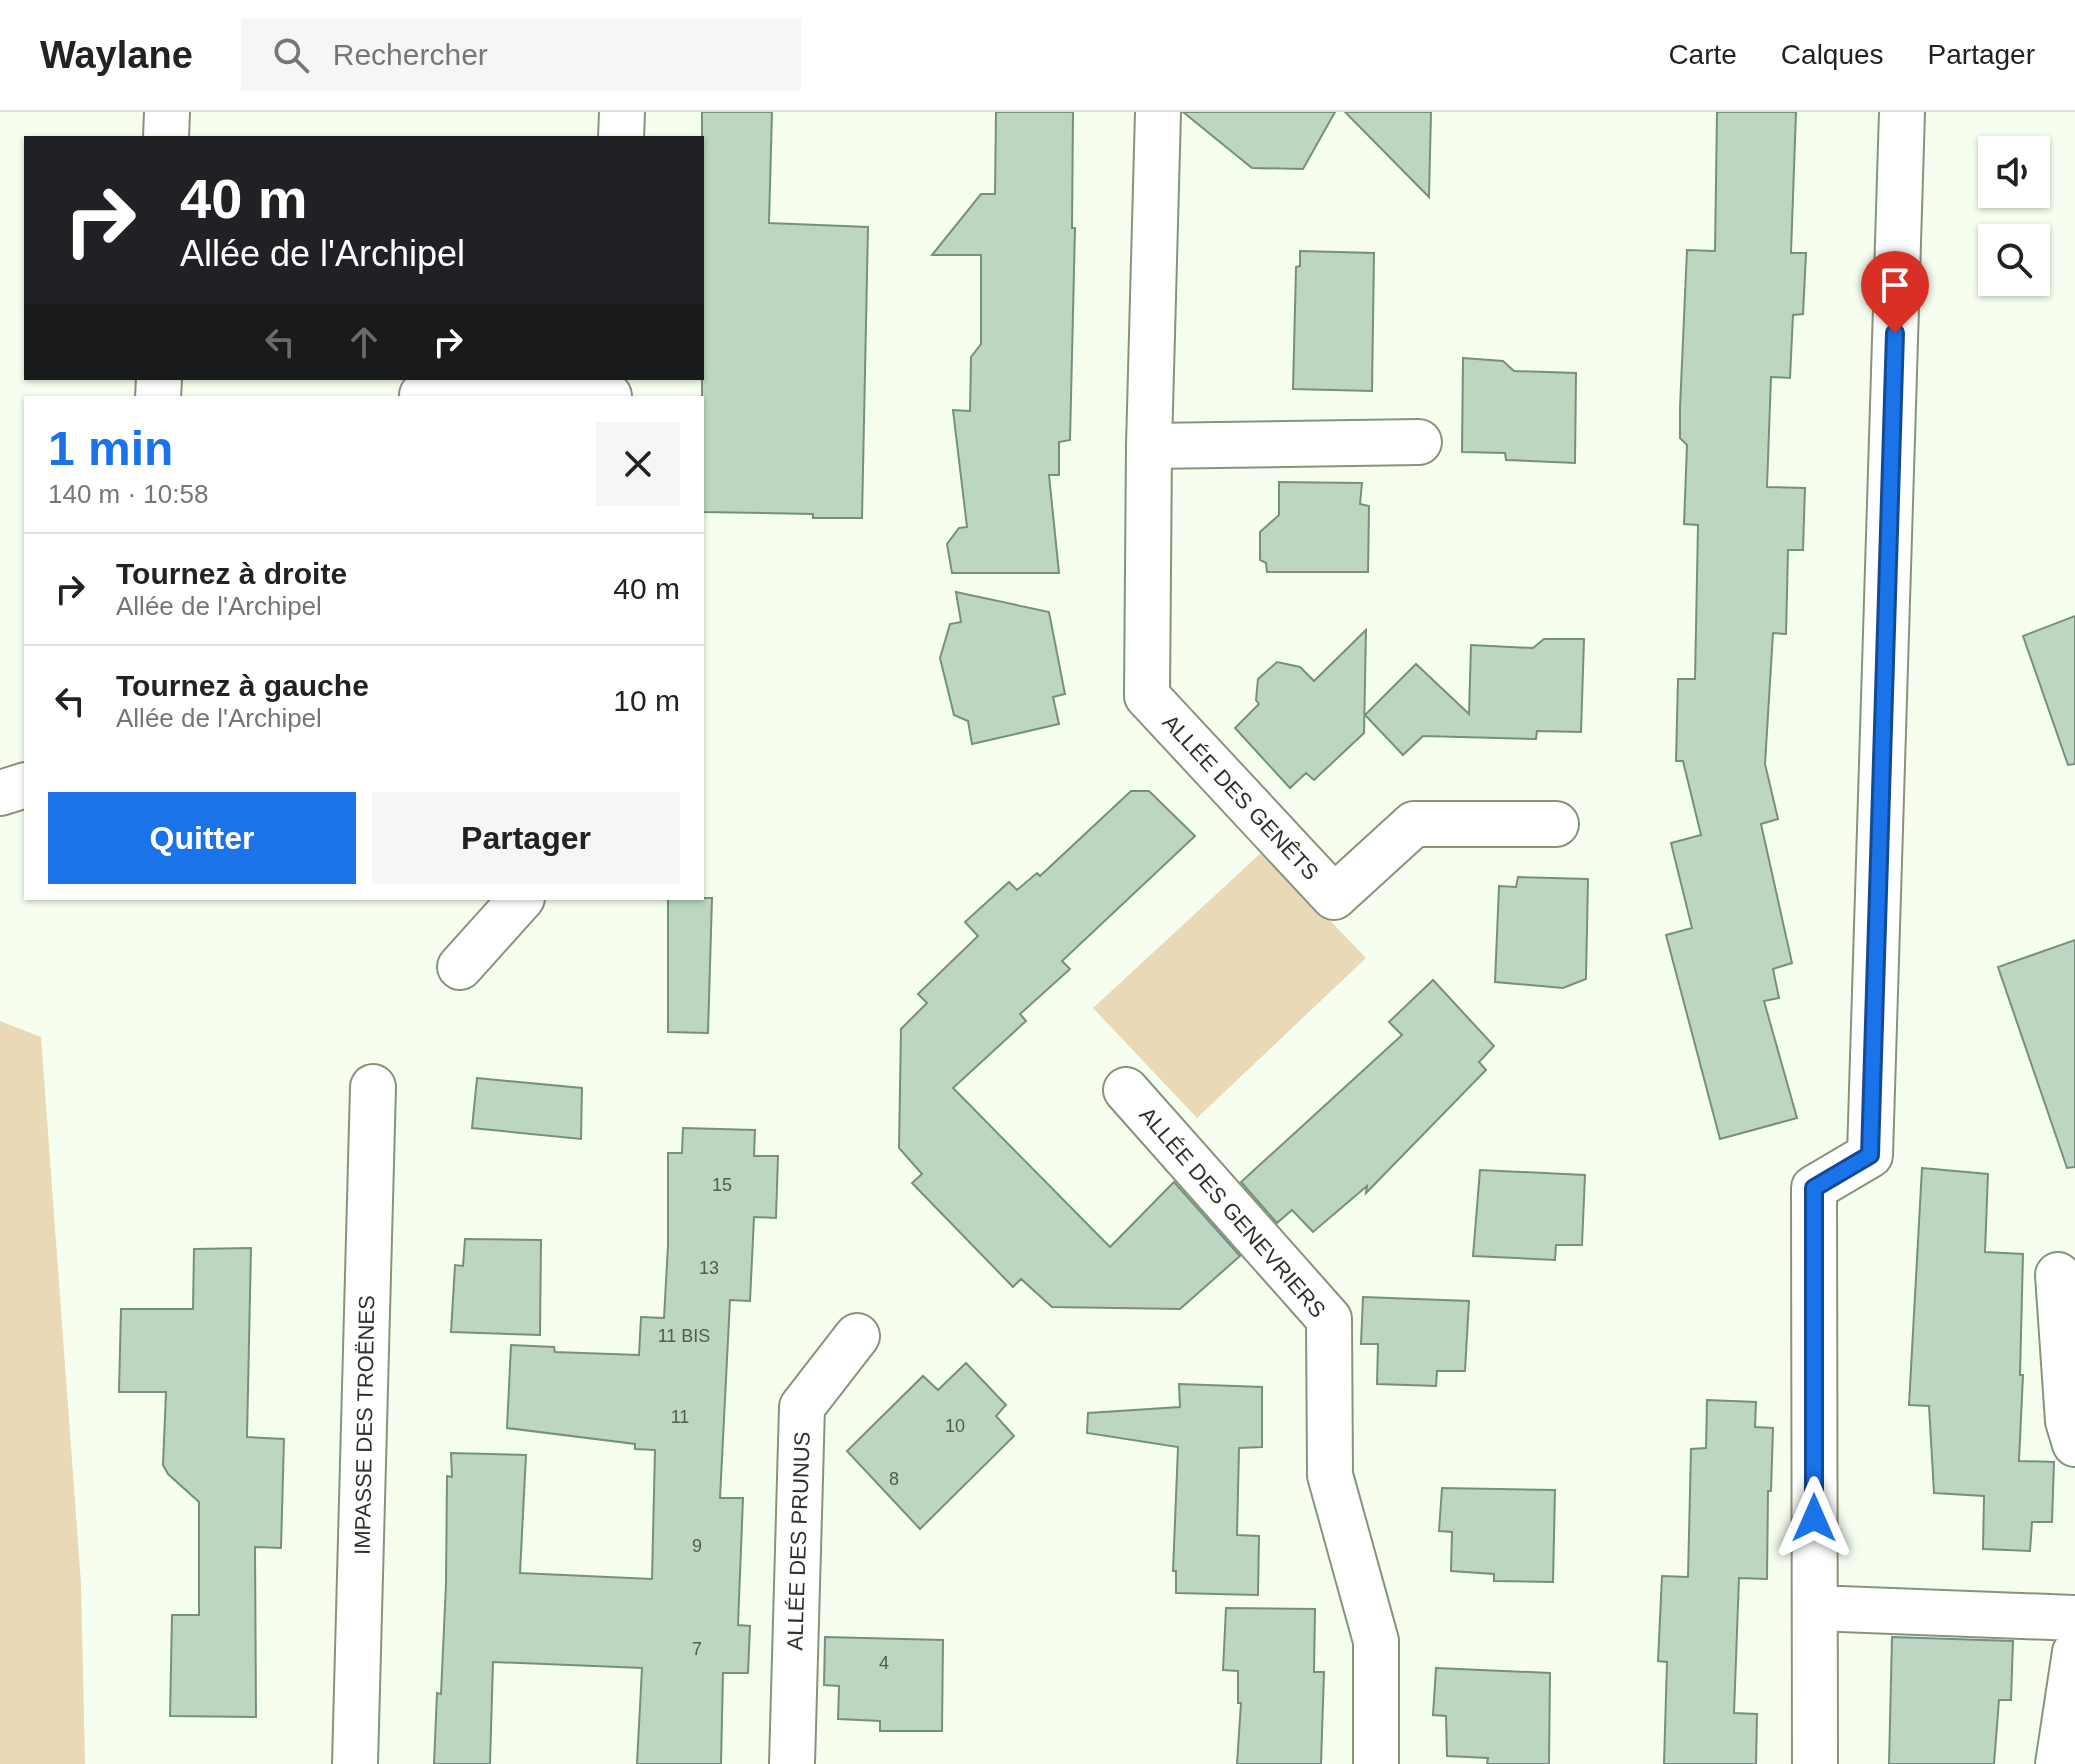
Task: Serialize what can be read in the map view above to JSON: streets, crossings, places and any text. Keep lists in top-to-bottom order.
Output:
{
  "streets": {
    "street": [
      "ALLÉE DES GENÊTS",
      "ALLÉE DES GENEVRIERS",
      "IMPASSE DES TROËNES",
      "ALLÉE DES PRUNUS"
    ]
  },
  "house_numbers": [
    "15",
    "13",
    "11 BIS",
    "11",
    "10",
    "8",
    "9",
    "7",
    "4"
  ],
  "page": {
    "header": "Waylane",
    "search": "Rechercher",
    "nav": ["Carte", "Calques", "Partager"],
    "turn": ["40 m", "Allée de l'Archipel"],
    "heading": ["1 min", "140 m · 10:58"],
    "list": [
      {
        "name": "Tournez à droite",
        "note": "Allée de l'Archipel",
        "value": "40 m"
      },
      {
        "name": "Tournez à gauche",
        "note": "Allée de l'Archipel",
        "value": "10 m"
      }
    ],
    "buttons": ["Quitter", "Partager"]
  }
}
